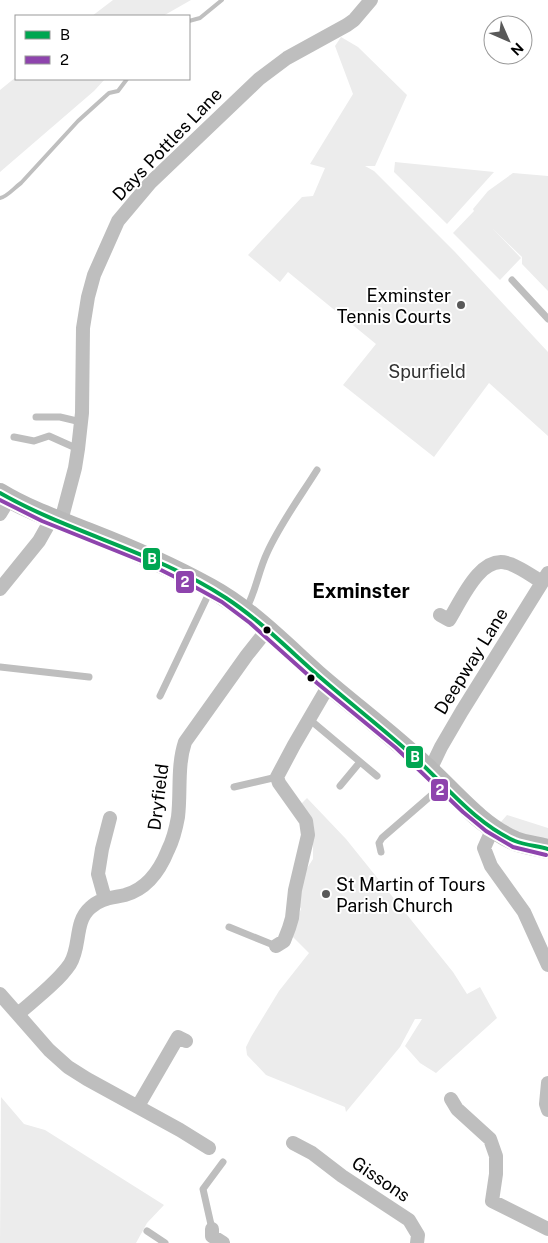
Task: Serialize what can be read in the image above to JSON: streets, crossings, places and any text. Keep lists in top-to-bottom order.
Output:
{
  "streets": {
    "street": [
      "Days Pottles Lane",
      "Deepway Lane",
      "Dryfield",
      "Gissons"
    ]
  },
  "districts": ["Exminster"],
  "parks": ["Spurfield"],
  "places": ["Exminster Tennis Courts", "St Martin of Tours Parish Church"],
  "lines": ["transit line B", "transit line 2"],
  "legend": ["B", "2"],
  "north": "bottom right"
}
